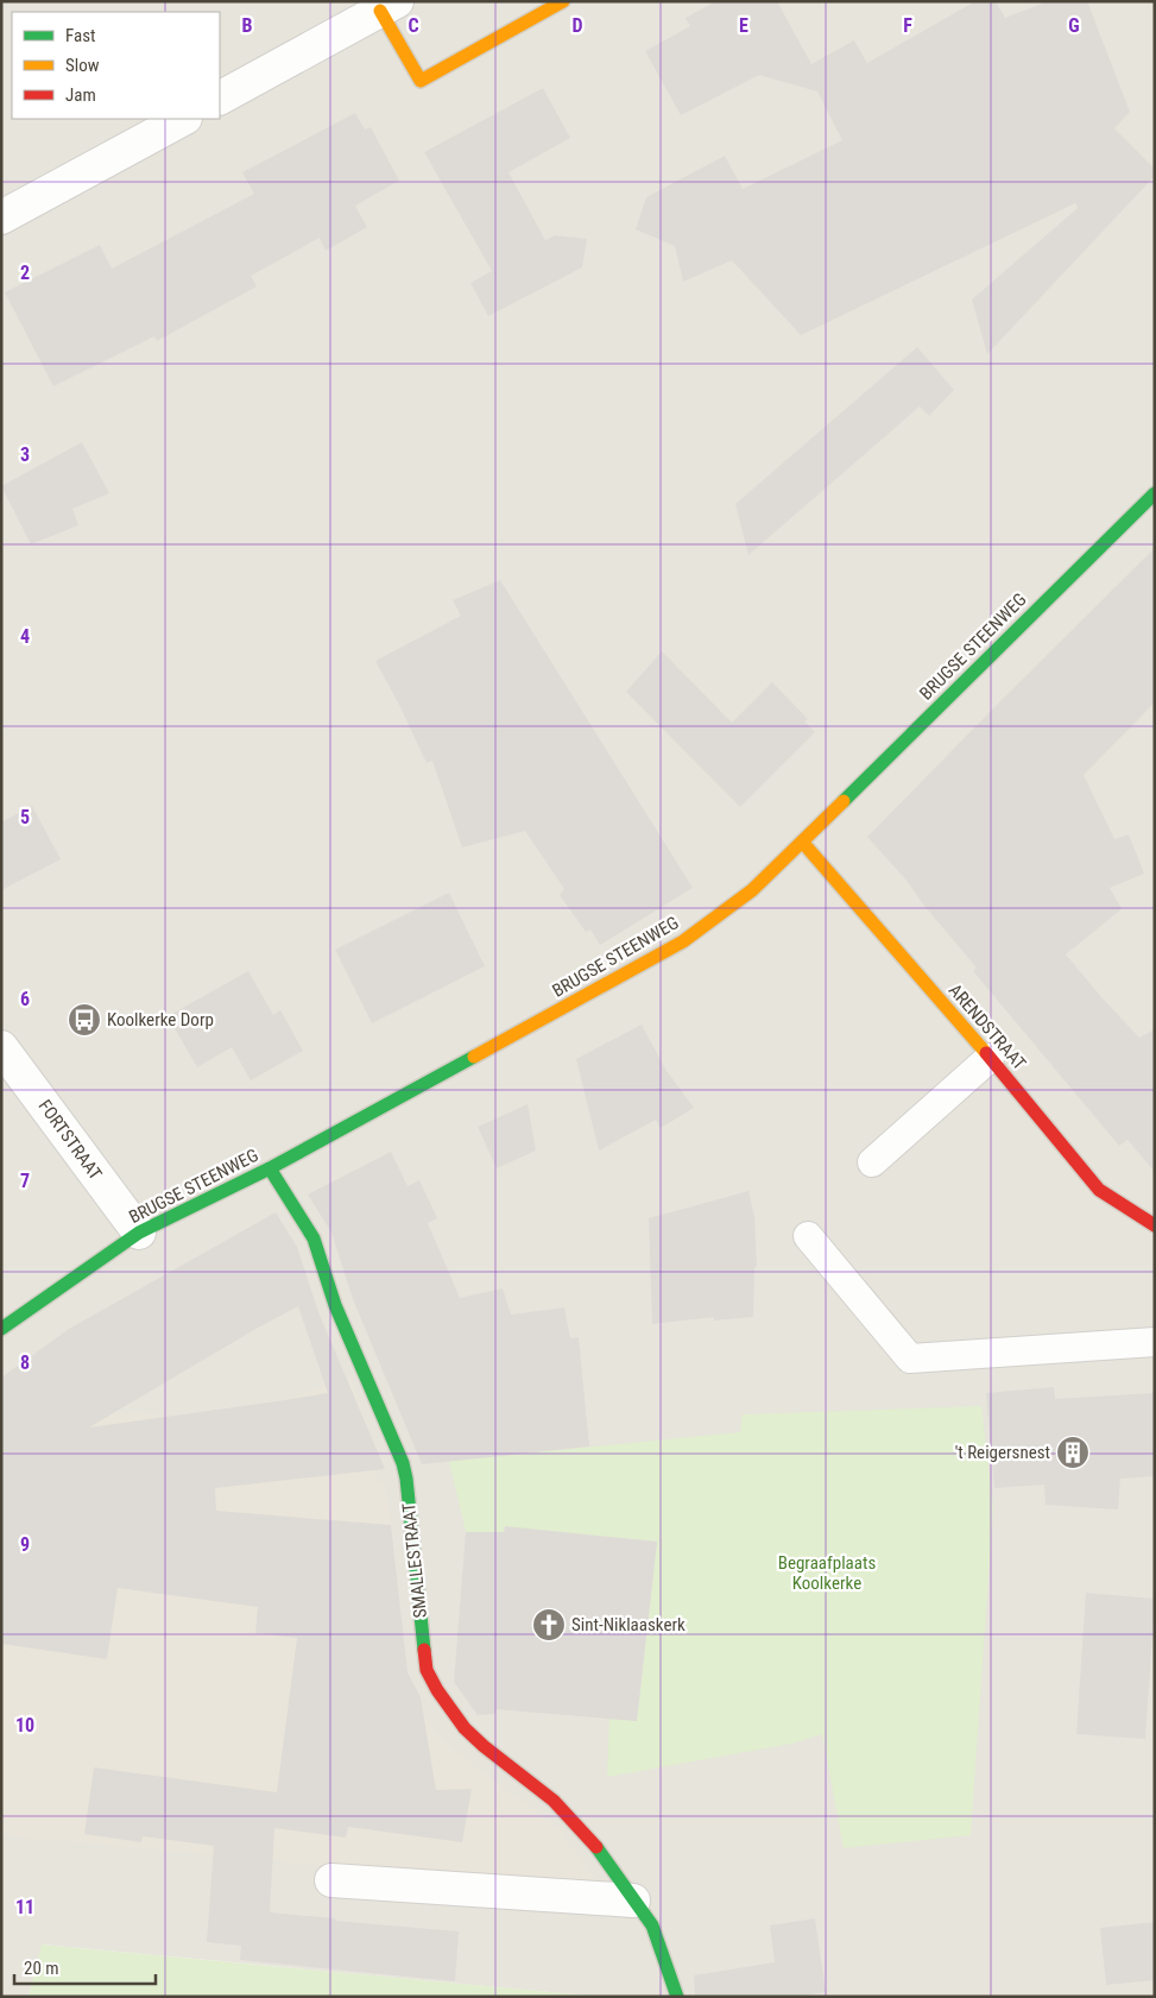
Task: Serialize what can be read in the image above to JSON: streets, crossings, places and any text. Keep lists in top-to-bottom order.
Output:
{
  "streets": {
    "street": [
      "BRUGSE STEENWEG",
      "ARENDSTRAAT",
      "FORTSTRAAT",
      "SMALLESTRAAT"
    ]
  },
  "crossings": [
    ["BRUGSE STEENWEG", "ARENDSTRAAT"],
    ["BRUGSE STEENWEG", "FORTSTRAAT"],
    ["BRUGSE STEENWEG", "SMALLESTRAAT"]
  ],
  "parks": ["Begraafplaats Koolkerke"],
  "places": {
    "bus stop": ["Koolkerke Dorp"],
    "building": ["'t Reigersnest"],
    "church": ["Sint-Niklaaskerk"]
  },
  "legend": ["Fast", "Slow", "Jam"],
  "scale_bar": "20 m",
  "grid": {
    "columns": [
      "B",
      "C",
      "D",
      "E",
      "F",
      "G"
    ],
    "rows": [
      "2",
      "3",
      "4",
      "5",
      "6",
      "7",
      "8",
      "9",
      "10",
      "11"
    ]
  }
}
